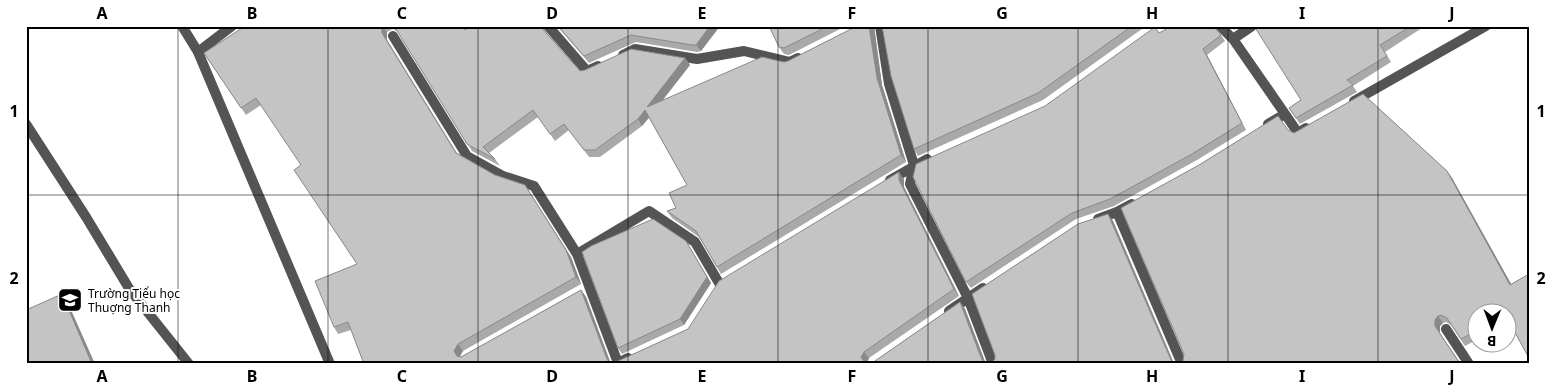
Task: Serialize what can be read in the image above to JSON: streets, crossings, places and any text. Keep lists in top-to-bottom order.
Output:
{
  "places": {
    "school or university": ["Trường Tiểu học Thuợng Thanh"]
  },
  "north": "bottom",
  "grid": {
    "columns": [
      "A",
      "B",
      "C",
      "D",
      "E",
      "F",
      "G",
      "H",
      "I",
      "J"
    ],
    "rows": ["1", "2"]
  }
}
